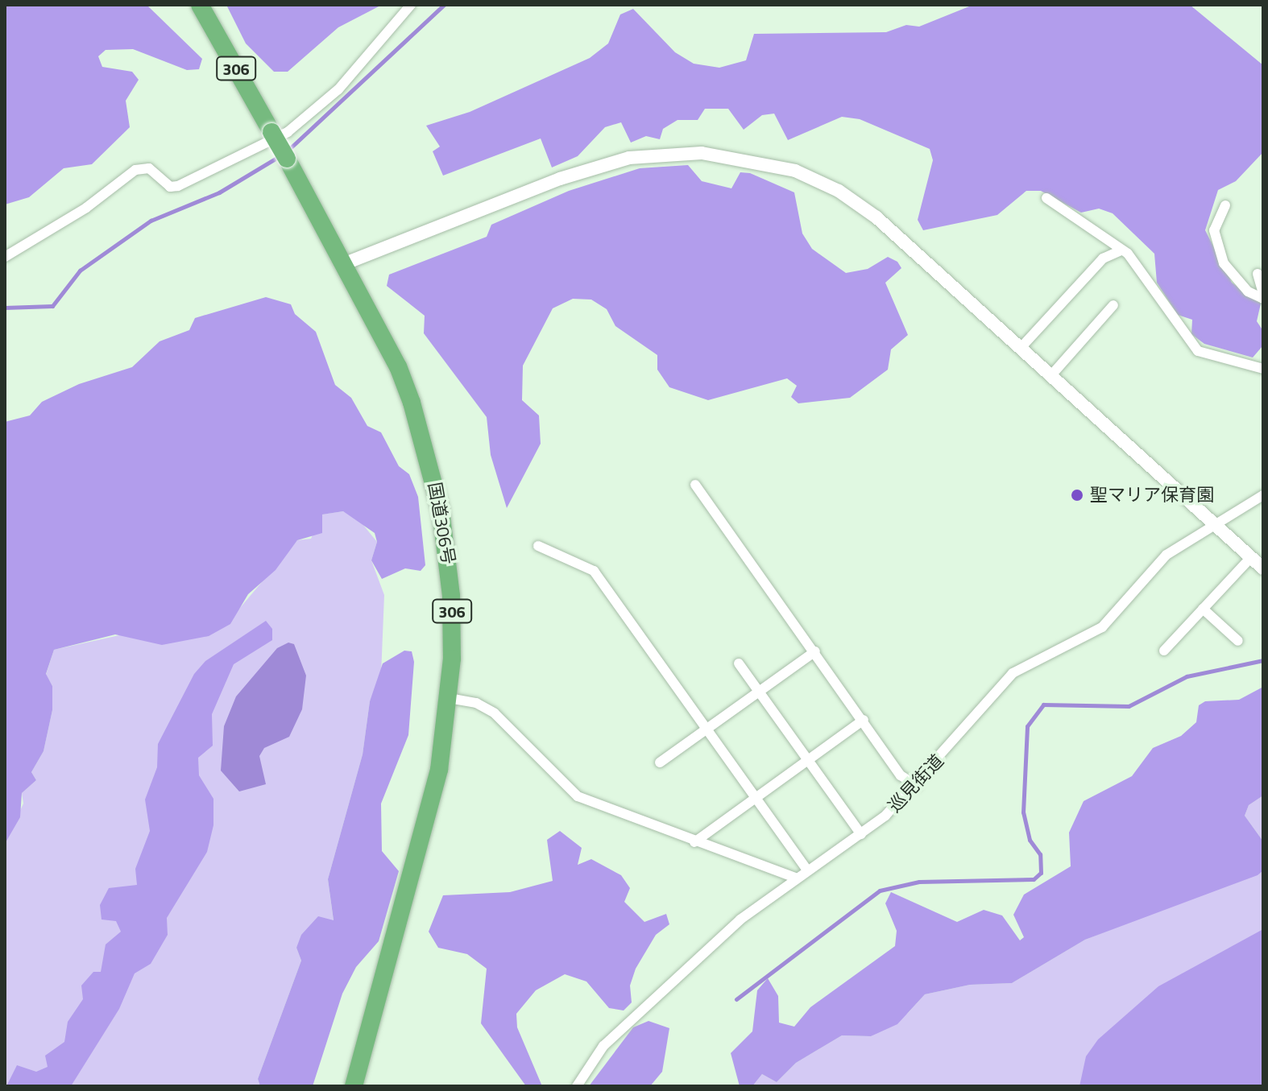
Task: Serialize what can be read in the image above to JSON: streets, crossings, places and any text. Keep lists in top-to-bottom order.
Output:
{
  "streets": {
    "highway": ["306", "国道306号"],
    "street": ["巡見街道"]
  },
  "places": ["聖マリア保育園"]
}
